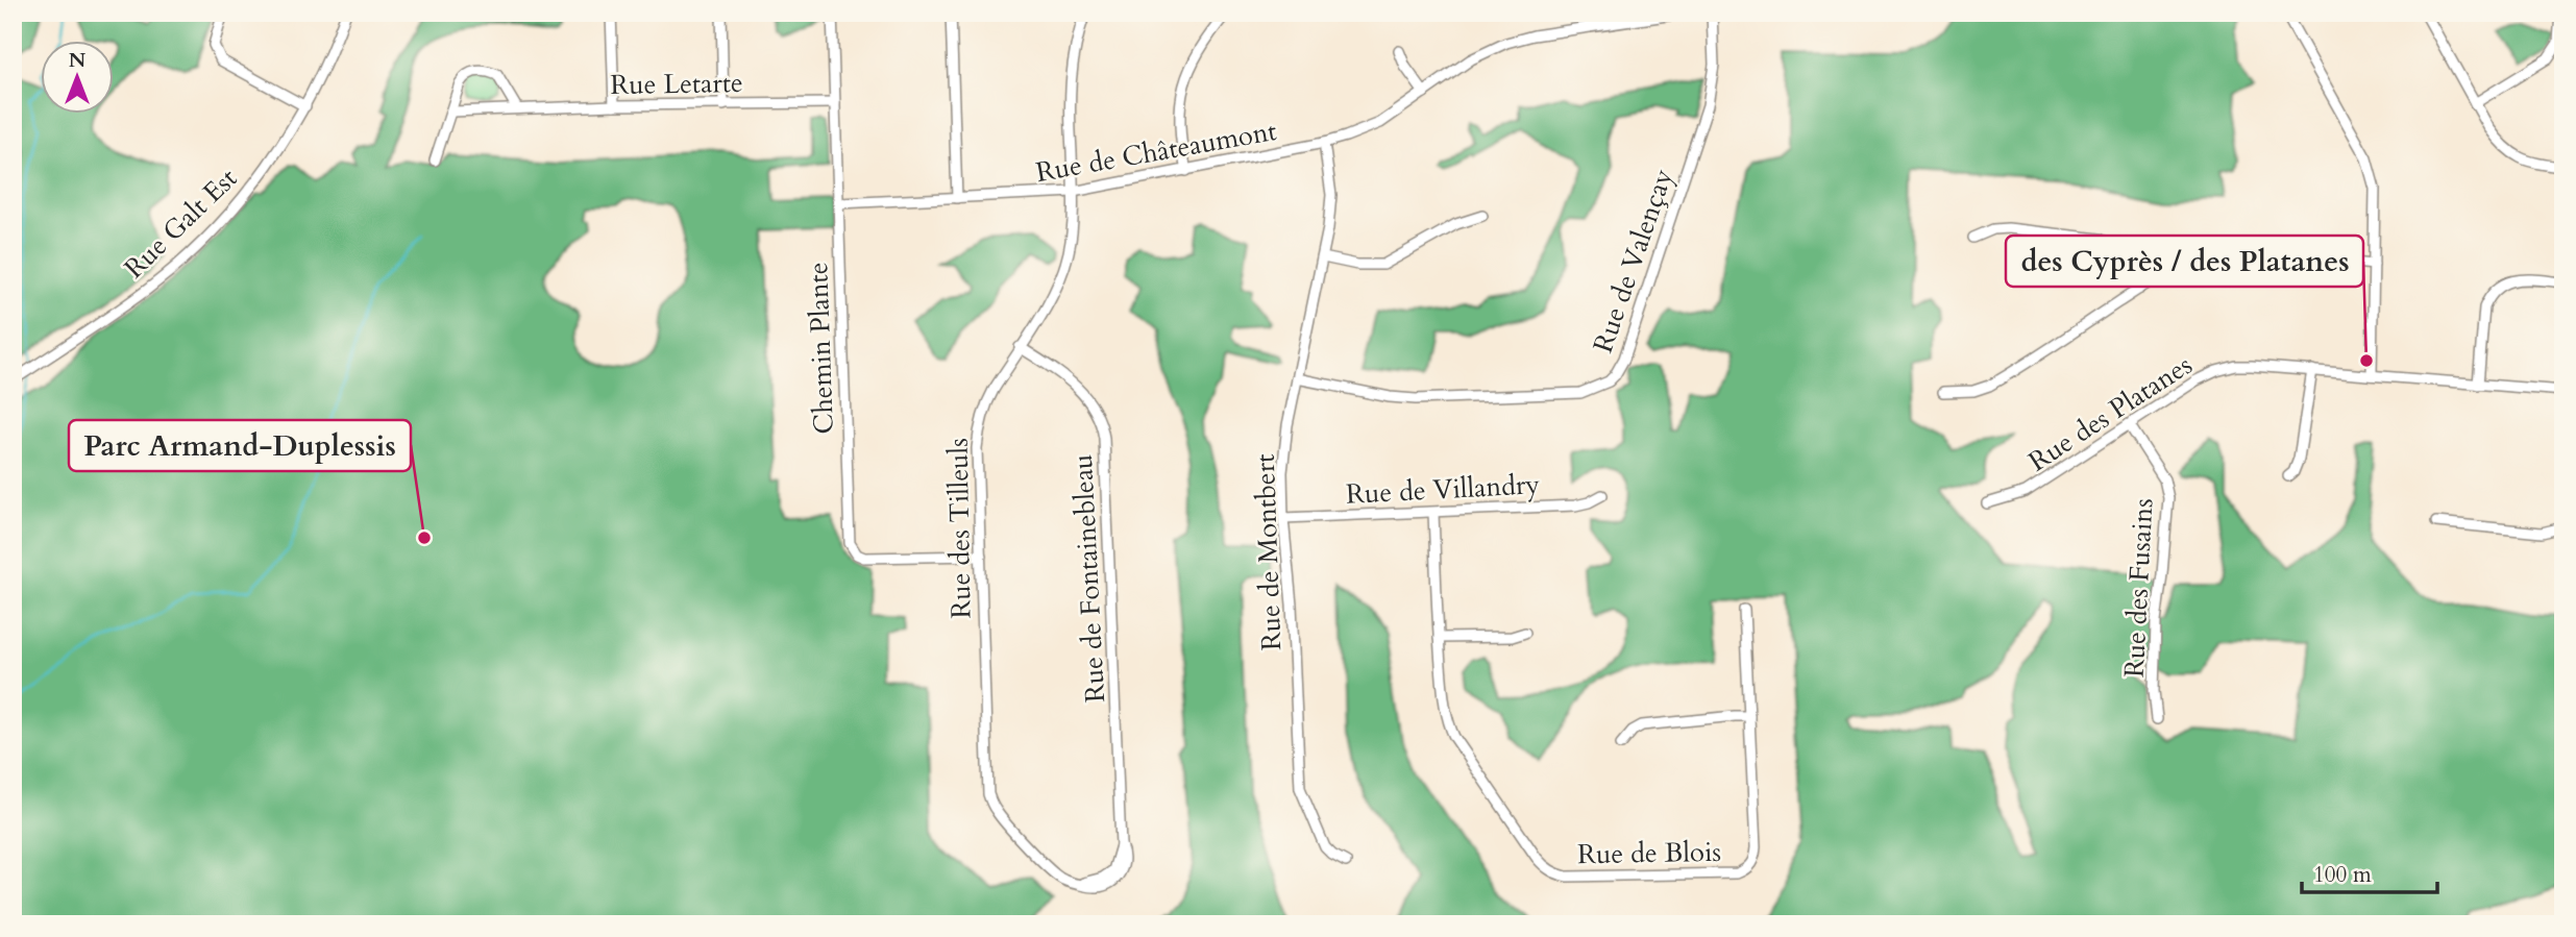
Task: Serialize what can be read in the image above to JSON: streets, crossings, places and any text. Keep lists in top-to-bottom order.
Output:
{
  "streets": {
    "street": [
      "Rue Letarte",
      "Rue de Châteaumont",
      "Rue Galt Est",
      "Rue de Valençay",
      "Chemin Plante",
      "Rue des Platanes",
      "Rue de Villandry",
      "Rue des Tilleuls",
      "Rue de Montbert",
      "Rue de Fontainebleau",
      "Rue des Fusains",
      "Rue de Blois"
    ]
  },
  "crossings": [
    ["Rue Letarte", "Chemin Plante"],
    ["Rue de Châteaumont", "Chemin Plante"],
    ["Rue de Châteaumont", "Rue des Tilleuls"],
    ["Rue de Châteaumont", "Rue de Montbert"],
    ["Rue de Valençay", "Rue de Montbert"],
    ["Chemin Plante", "Rue des Tilleuls"],
    ["Rue des Platanes", "Rue des Fusains"],
    ["Rue de Villandry", "Rue de Montbert"],
    ["Rue de Villandry", "Rue de Blois"],
    ["Rue des Tilleuls", "Rue de Fontainebleau"]
  ],
  "places": ["des Cyprès / des Platanes", "Parc Armand-Duplessis"],
  "scale_bar": "100 m",
  "north": "top"
}
